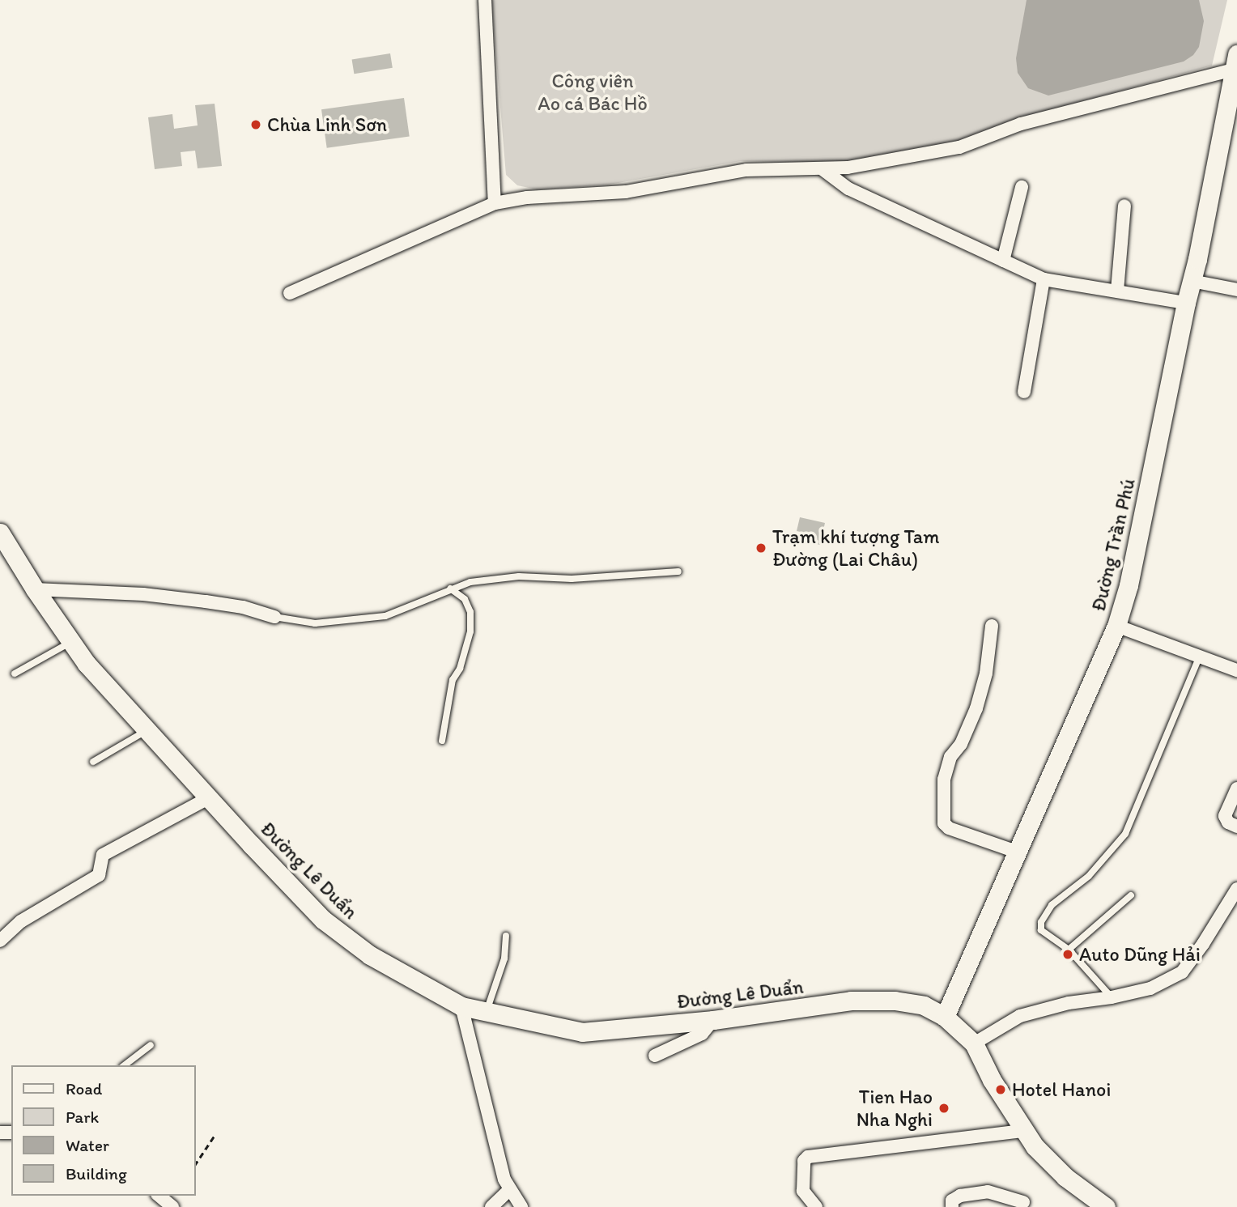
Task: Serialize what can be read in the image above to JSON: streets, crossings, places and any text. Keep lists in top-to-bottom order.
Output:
{
  "streets": {
    "main road": ["Đường Trần Phú", "Đường Lê Duẩn"]
  },
  "crossings": [
    ["Đường Trần Phú", "Đường Lê Duẩn"]
  ],
  "parks": ["Công viên Ao cá Bác Hồ"],
  "places": [
    "Chùa Linh Sơn",
    "Trạm khí tượng Tam Đường (Lai Châu)",
    "Auto Dũng Hải",
    "Hotel Hanoi",
    "Tien Hao Nha Nghi"
  ],
  "legend": [
    "Road",
    "Park",
    "Water",
    "Building"
  ]
}
